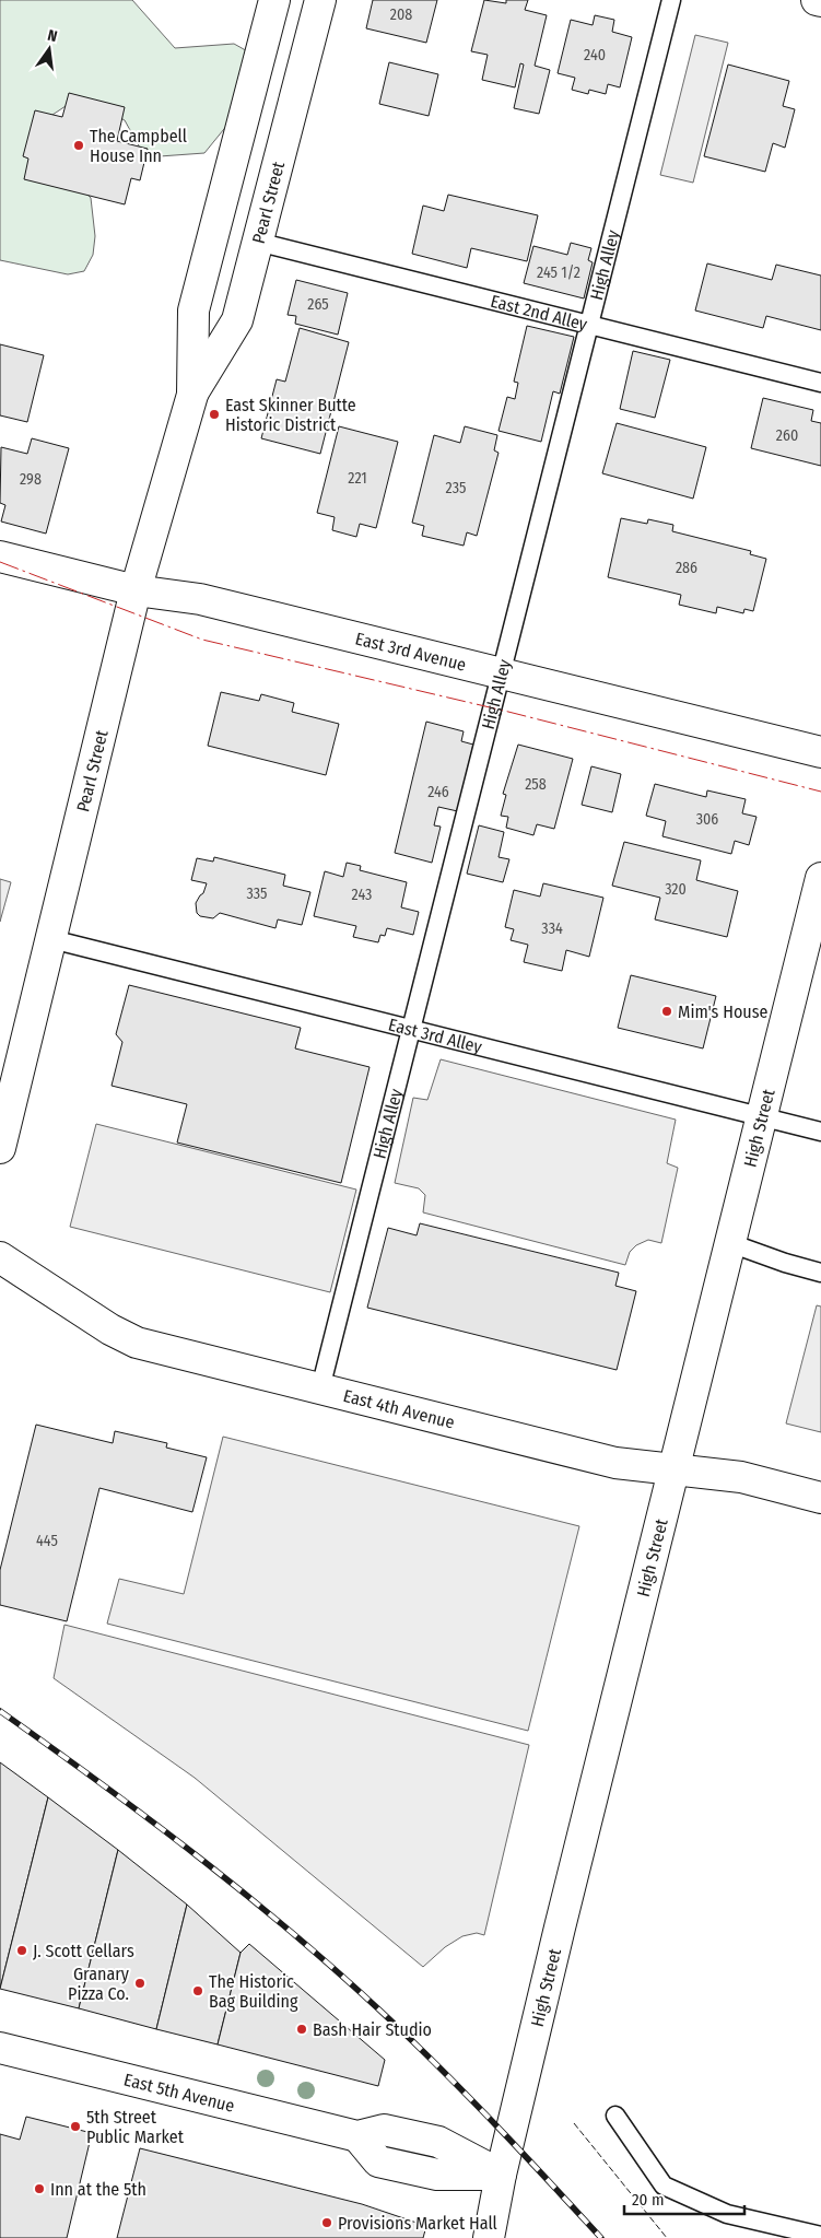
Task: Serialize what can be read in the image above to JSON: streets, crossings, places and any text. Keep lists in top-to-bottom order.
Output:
{
  "streets": {
    "street": [
      "Pearl Street",
      "East 3rd Avenue",
      "High Street",
      "East 4th Avenue",
      "East 5th Avenue"
    ],
    "lane": ["High Alley", "East 2nd Alley", "East 3rd Alley"]
  },
  "crossings": [
    ["Pearl Street", "East 2nd Alley"],
    ["Pearl Street", "East 3rd Avenue"],
    ["Pearl Street", "East 3rd Alley"],
    ["High Alley", "East 2nd Alley"],
    ["High Alley", "East 3rd Avenue"],
    ["High Alley", "East 3rd Alley"],
    ["High Alley", "East 4th Avenue"],
    ["East 3rd Alley", "High Street"],
    ["High Street", "East 4th Avenue"],
    ["High Street", "East 5th Avenue"]
  ],
  "places": [
    "The Campbell House Inn",
    "East Skinner Butte Historic District",
    "Mim's House",
    "J. Scott Cellars",
    "Granary Pizza Co.",
    "The Historic Bag Building",
    "Bash Hair Studio",
    "5th Street Public Market",
    "Inn at the 5th",
    "Provisions Market Hall"
  ],
  "house_numbers": [
    "208",
    "240",
    "245 1/2",
    "265",
    "260",
    "221",
    "298",
    "235",
    "286",
    "258",
    "246",
    "306",
    "320",
    "335",
    "243",
    "334",
    "445"
  ],
  "scale_bar": "20 m",
  "north": "top"
}
